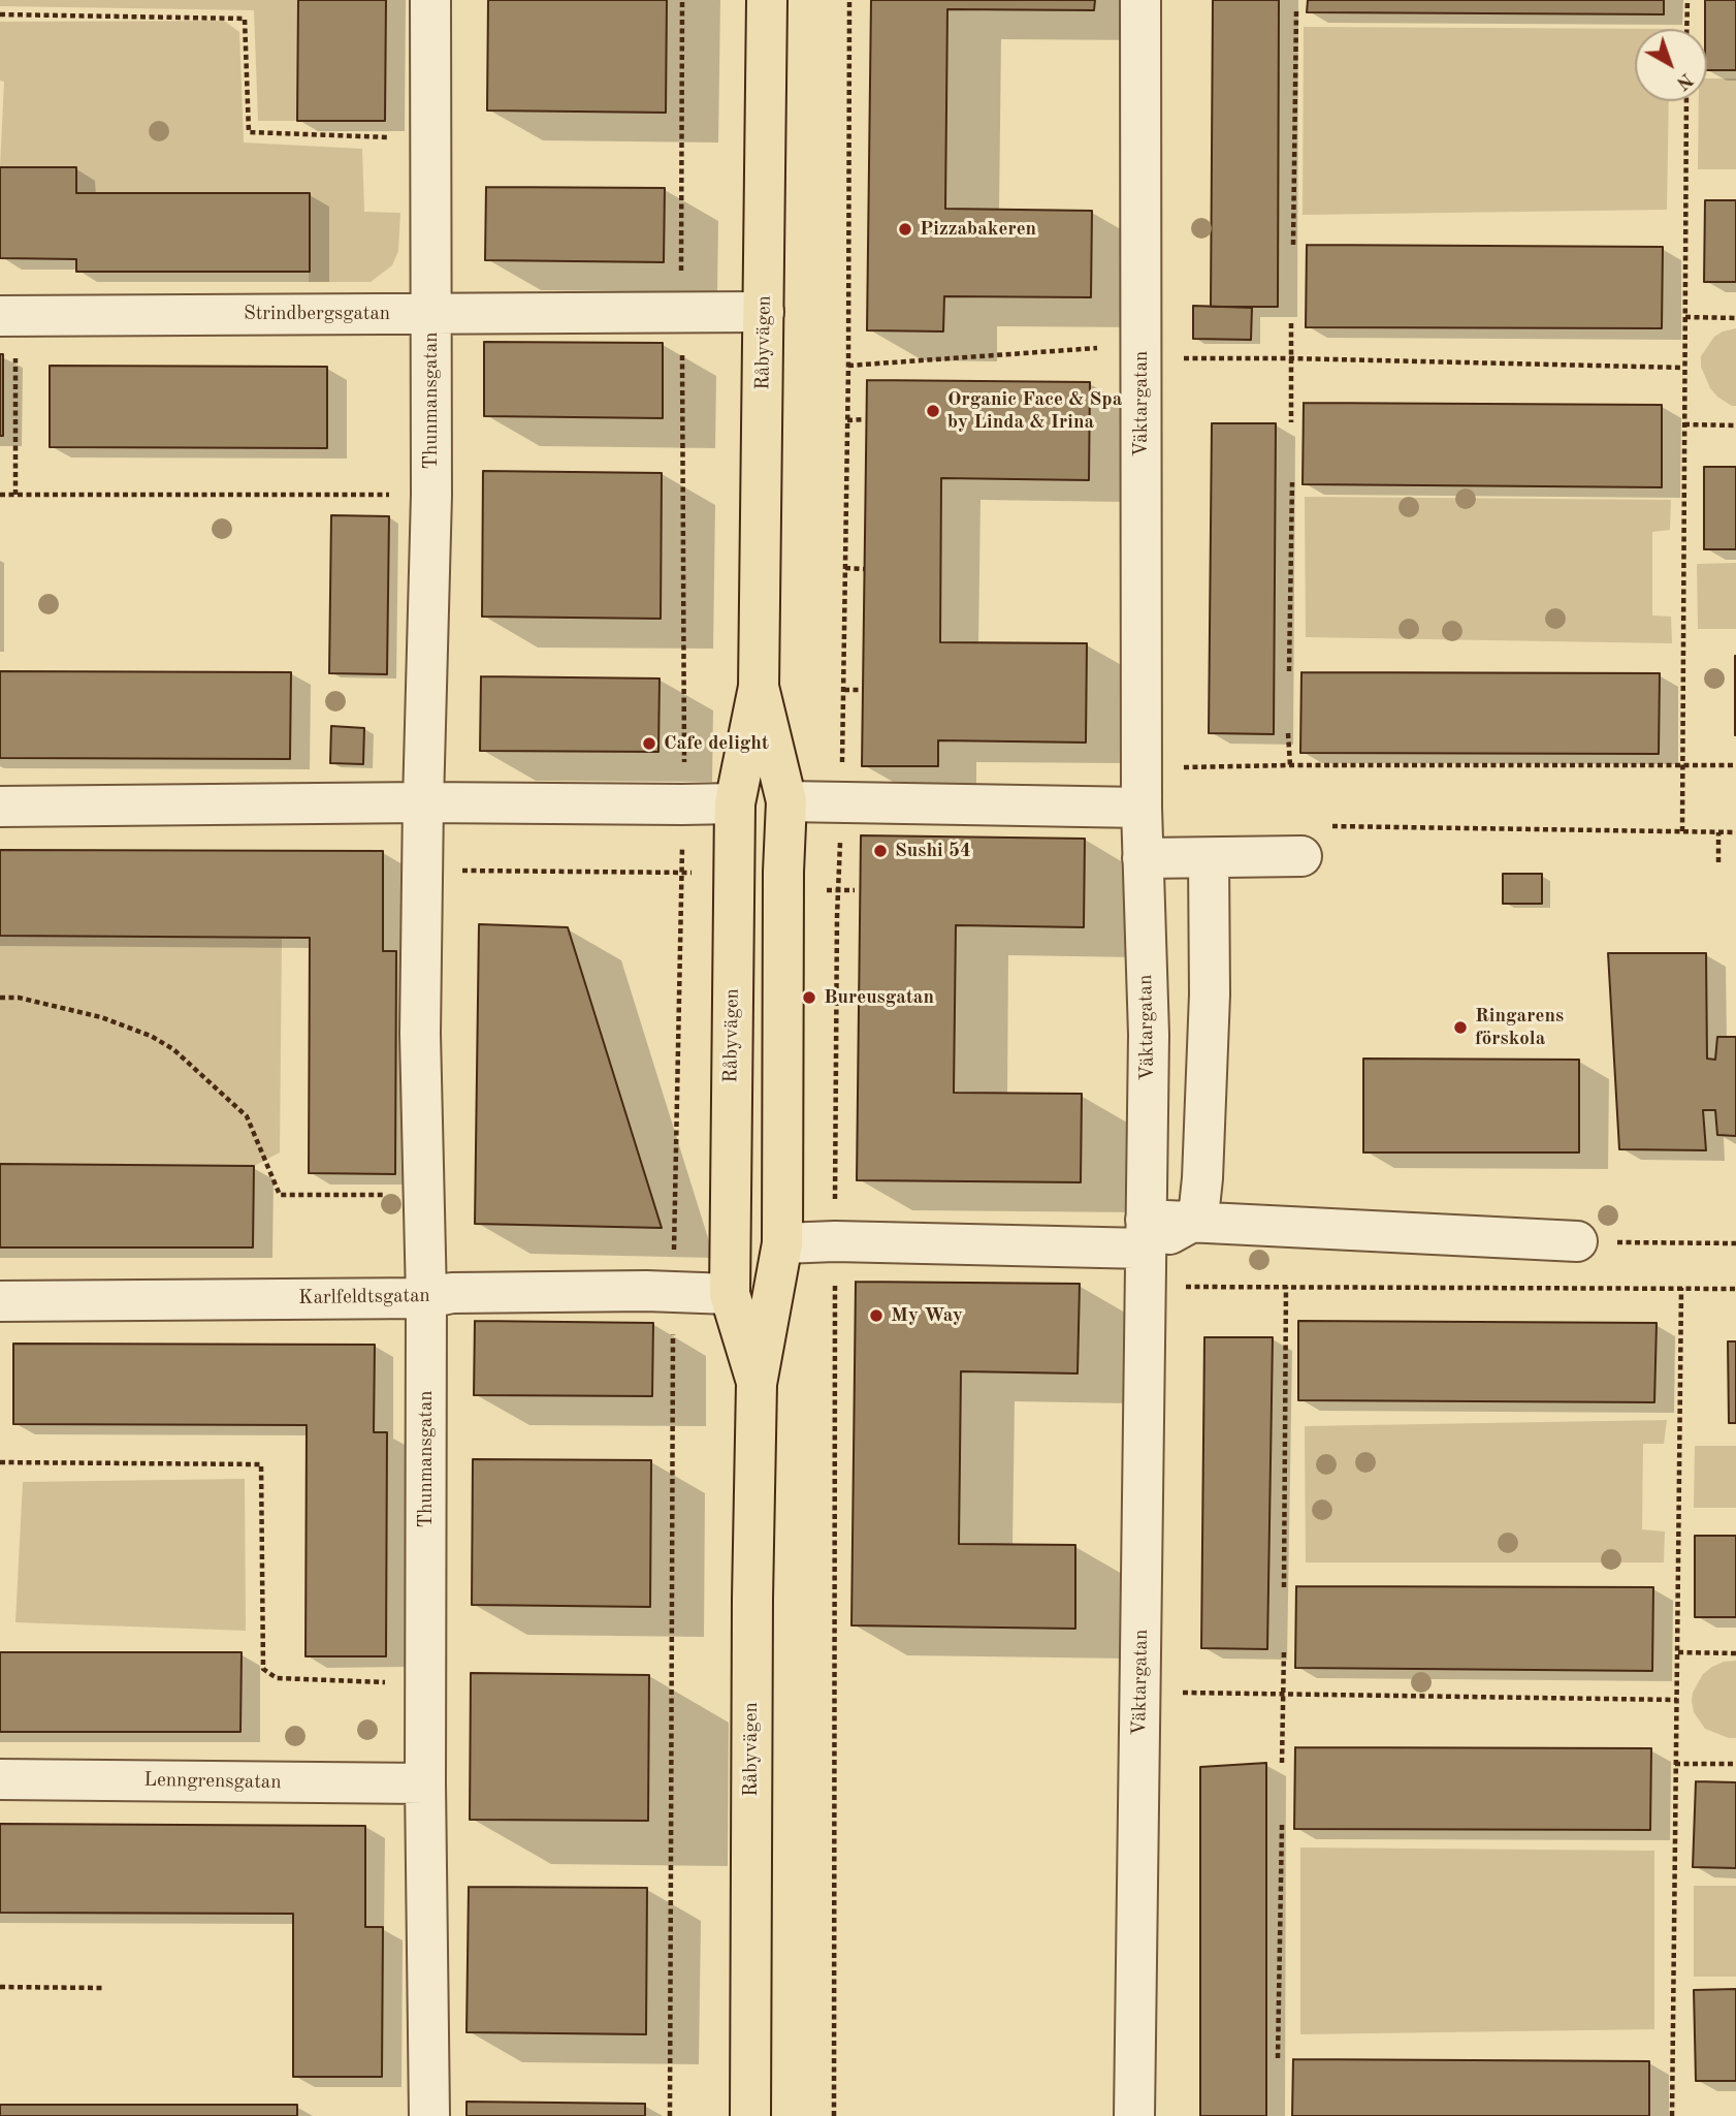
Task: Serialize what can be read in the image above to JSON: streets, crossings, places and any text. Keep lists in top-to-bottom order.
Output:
{
  "streets": {
    "main road": ["Råbyvägen"],
    "street": [
      "Strindbergsgatan",
      "Thunmansgatan",
      "Väktargatan",
      "Karlfeldtsgatan",
      "Lenngrensgatan"
    ]
  },
  "crossings": [
    ["Strindbergsgatan", "Råbyvägen"],
    ["Strindbergsgatan", "Thunmansgatan"],
    ["Råbyvägen", "Karlfeldtsgatan"],
    ["Thunmansgatan", "Karlfeldtsgatan"],
    ["Thunmansgatan", "Lenngrensgatan"]
  ],
  "places": [
    "Pizzabakeren",
    "Organic Face & Spa by Linda & Irina",
    "Cafe delight",
    "Sushi 54",
    "Bureusgatan",
    "Ringarens förskola",
    "My Way"
  ],
  "north": "bottom right"
}
